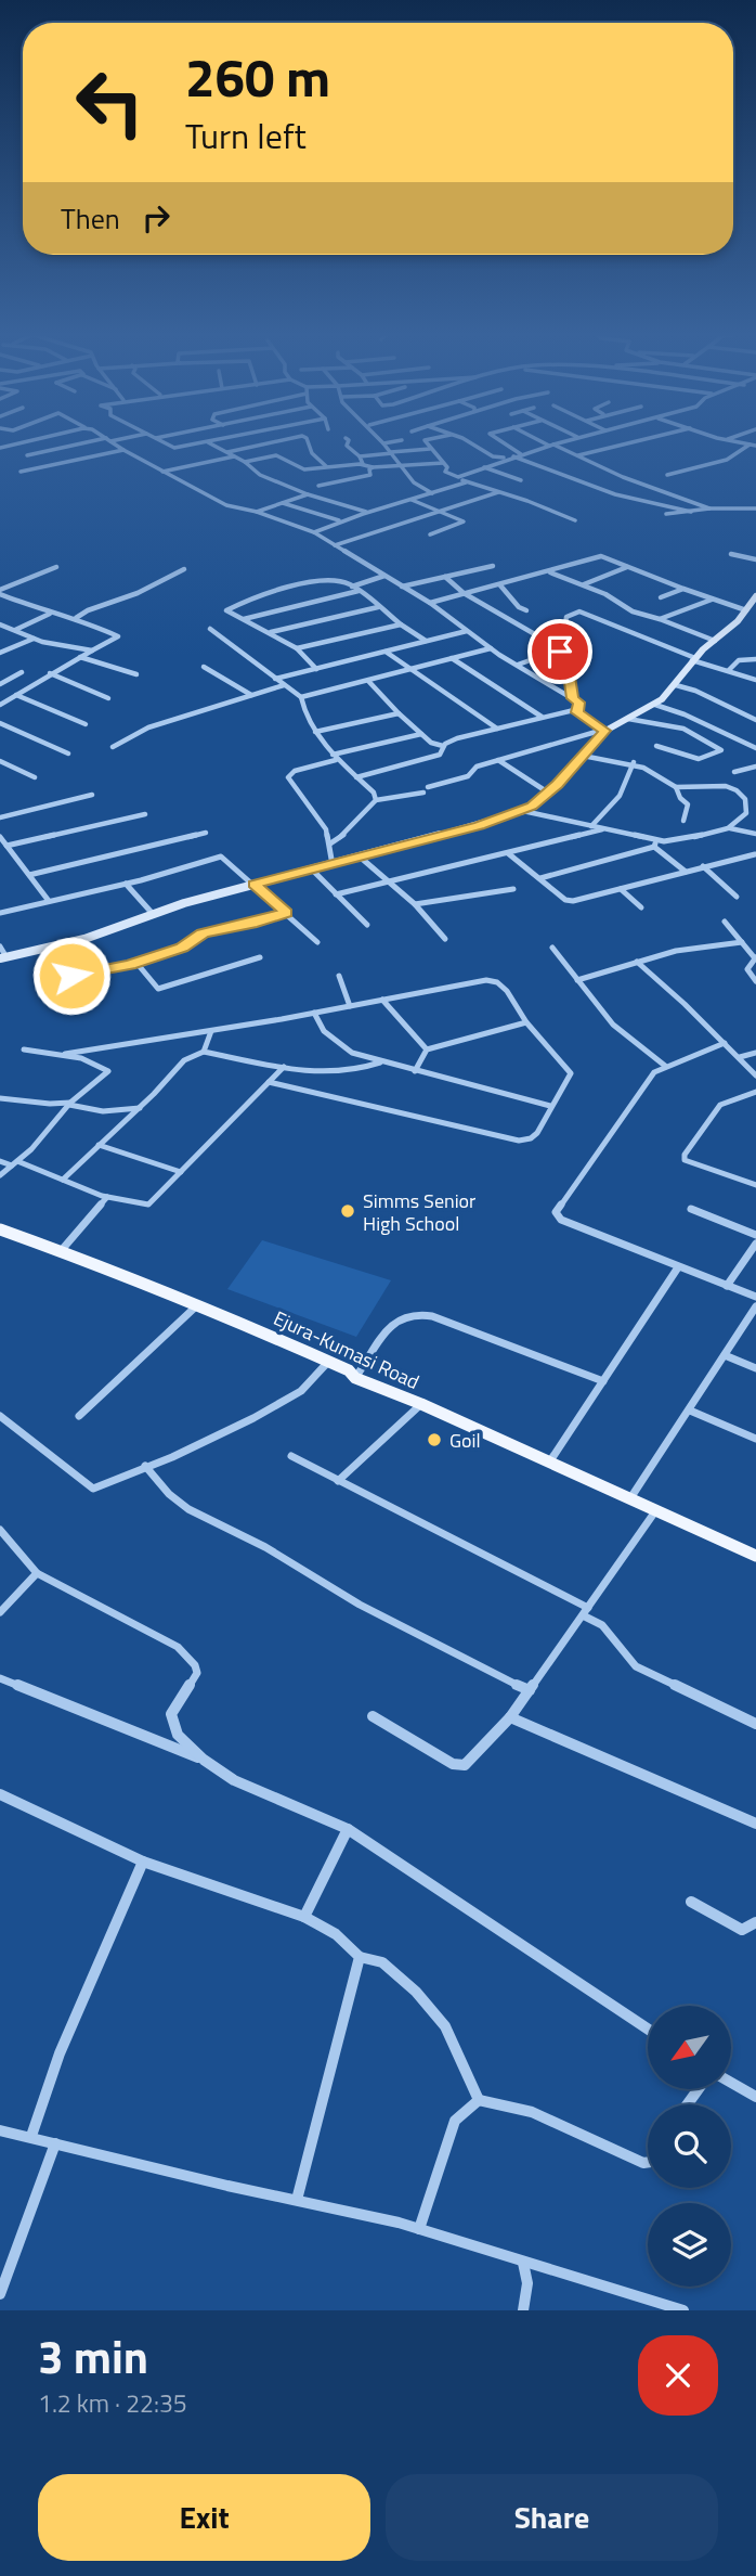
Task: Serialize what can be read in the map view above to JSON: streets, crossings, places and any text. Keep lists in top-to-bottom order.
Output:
{
  "streets": {
    "main road": ["Ejura-Kumasi Road"]
  },
  "places": ["Simms Senior High School", "Goil"],
  "north": "bottom left",
  "page": {
    "turn": ["260 m", "Turn left"],
    "then": "Then",
    "heading": ["3 min", "1.2 km · 22:35"],
    "buttons": ["Exit", "Share"]
  }
}
